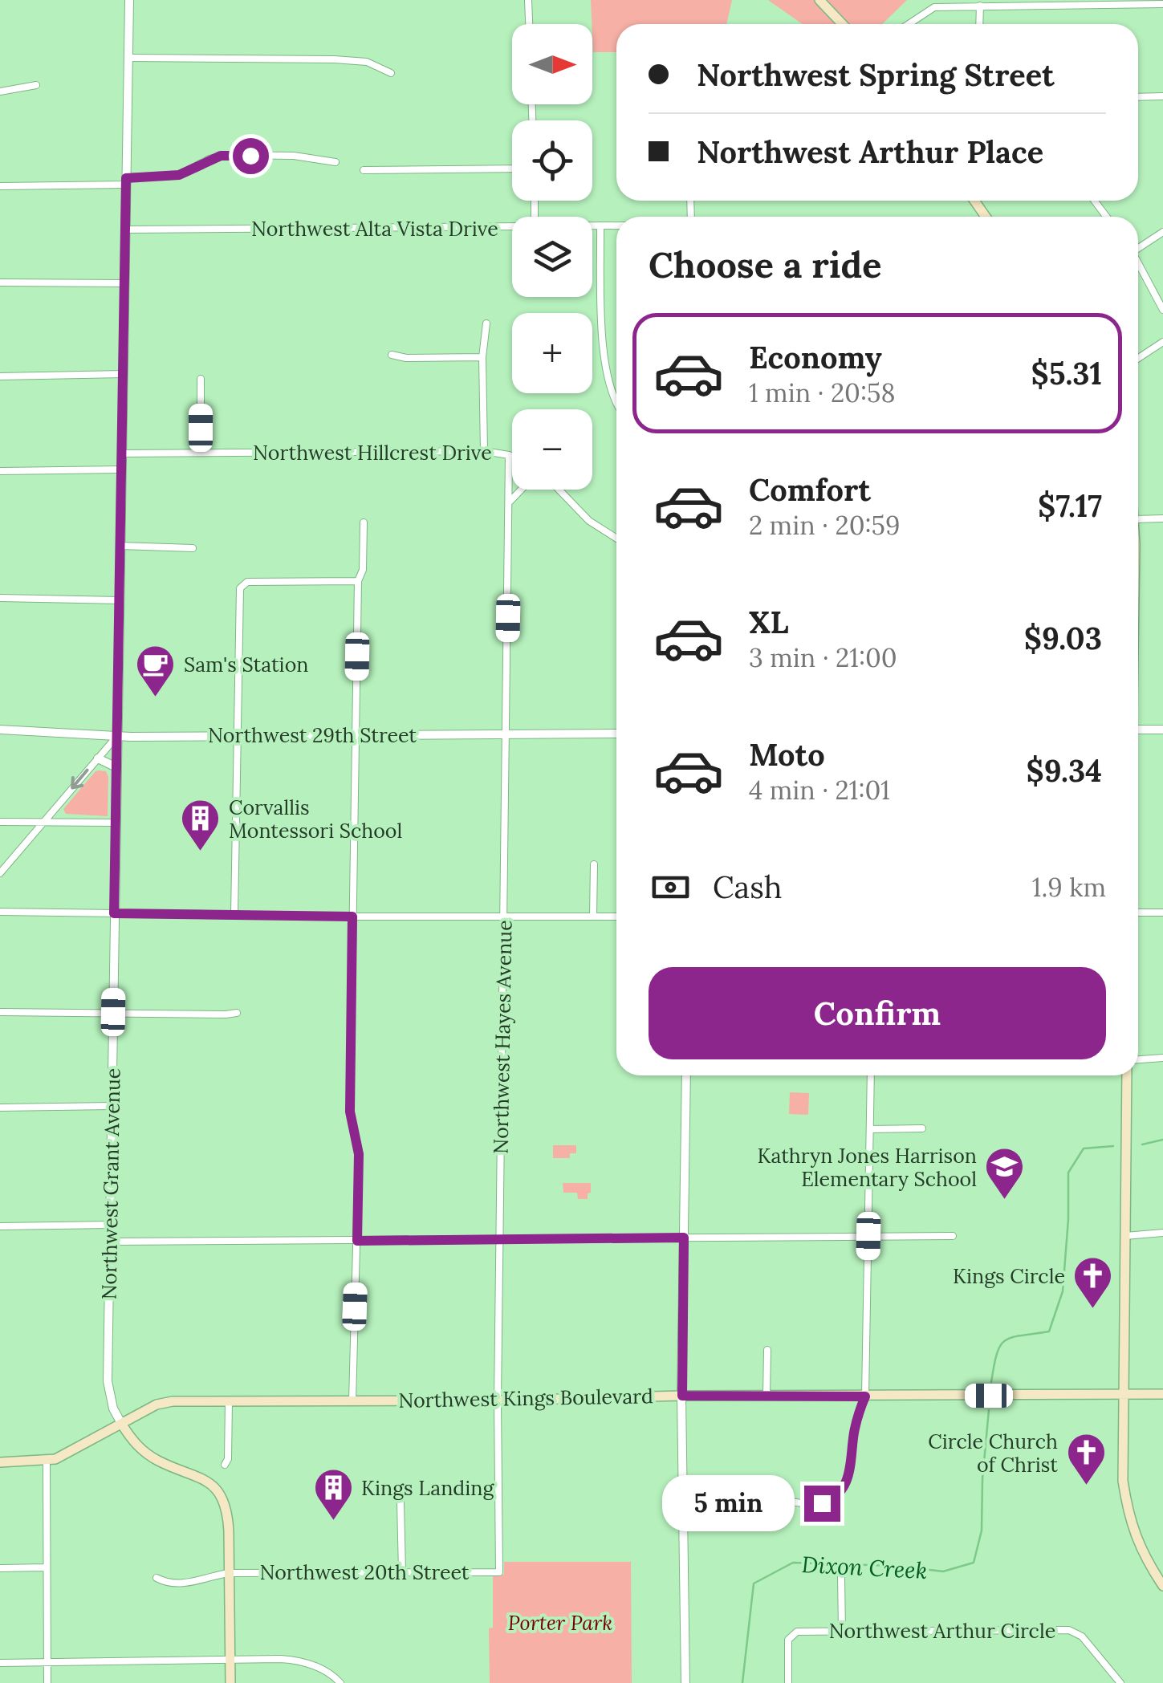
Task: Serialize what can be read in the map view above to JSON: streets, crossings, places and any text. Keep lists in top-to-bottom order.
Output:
{
  "streets": {
    "main road": ["Northwest Grant Avenue", "Northwest Kings Boulevard"],
    "street": [
      "Northwest Alta Vista Drive",
      "Northwest Hillcrest Drive",
      "Northwest 29th Street",
      "Northwest Hayes Avenue",
      "Northwest 20th Street",
      "Northwest Arthur Circle"
    ]
  },
  "crossings": [
    ["Northwest Alta Vista Drive", "Northwest Grant Avenue"],
    ["Northwest Hillcrest Drive", "Northwest Hayes Avenue"],
    ["Northwest Hillcrest Drive", "Northwest Grant Avenue"],
    ["Northwest 29th Street", "Northwest Hayes Avenue"],
    ["Northwest 29th Street", "Northwest Grant Avenue"],
    ["Northwest Hayes Avenue", "Northwest Kings Boulevard"],
    ["Northwest Hayes Avenue", "Northwest 20th Street"],
    ["Northwest Grant Avenue", "Northwest Kings Boulevard"],
    ["Northwest Grant Avenue", "Northwest 20th Street"]
  ],
  "water": ["Dixon Creek"],
  "parks": ["Porter Park"],
  "places": {
    "cafe": ["Sam's Station"],
    "building": ["Corvallis Montessori School", "Kings Landing"],
    "school or university": ["Kathryn Jones Harrison Elementary School"],
    "church": ["Kings Circle", "Circle Church of Christ"]
  },
  "north": "right",
  "page": {
    "map_buttons": ["+", "−"],
    "banner": ["Northwest Spring Street", "Northwest Arthur Place"],
    "heading": "Choose a ride",
    "list": [
      {
        "name": "Economy",
        "note": "1 min · 20:58",
        "value": "$5.31"
      },
      {
        "name": "Comfort",
        "note": "2 min · 20:59",
        "value": "$7.17"
      },
      {
        "name": "XL",
        "note": "3 min · 21:00",
        "value": "$9.03"
      },
      {
        "name": "Moto",
        "note": "4 min · 21:01",
        "value": "$9.34"
      }
    ],
    "pay": ["Cash", "1.9 km"],
    "buttons": "Confirm",
    "bubble": "5 min"
  }
}
